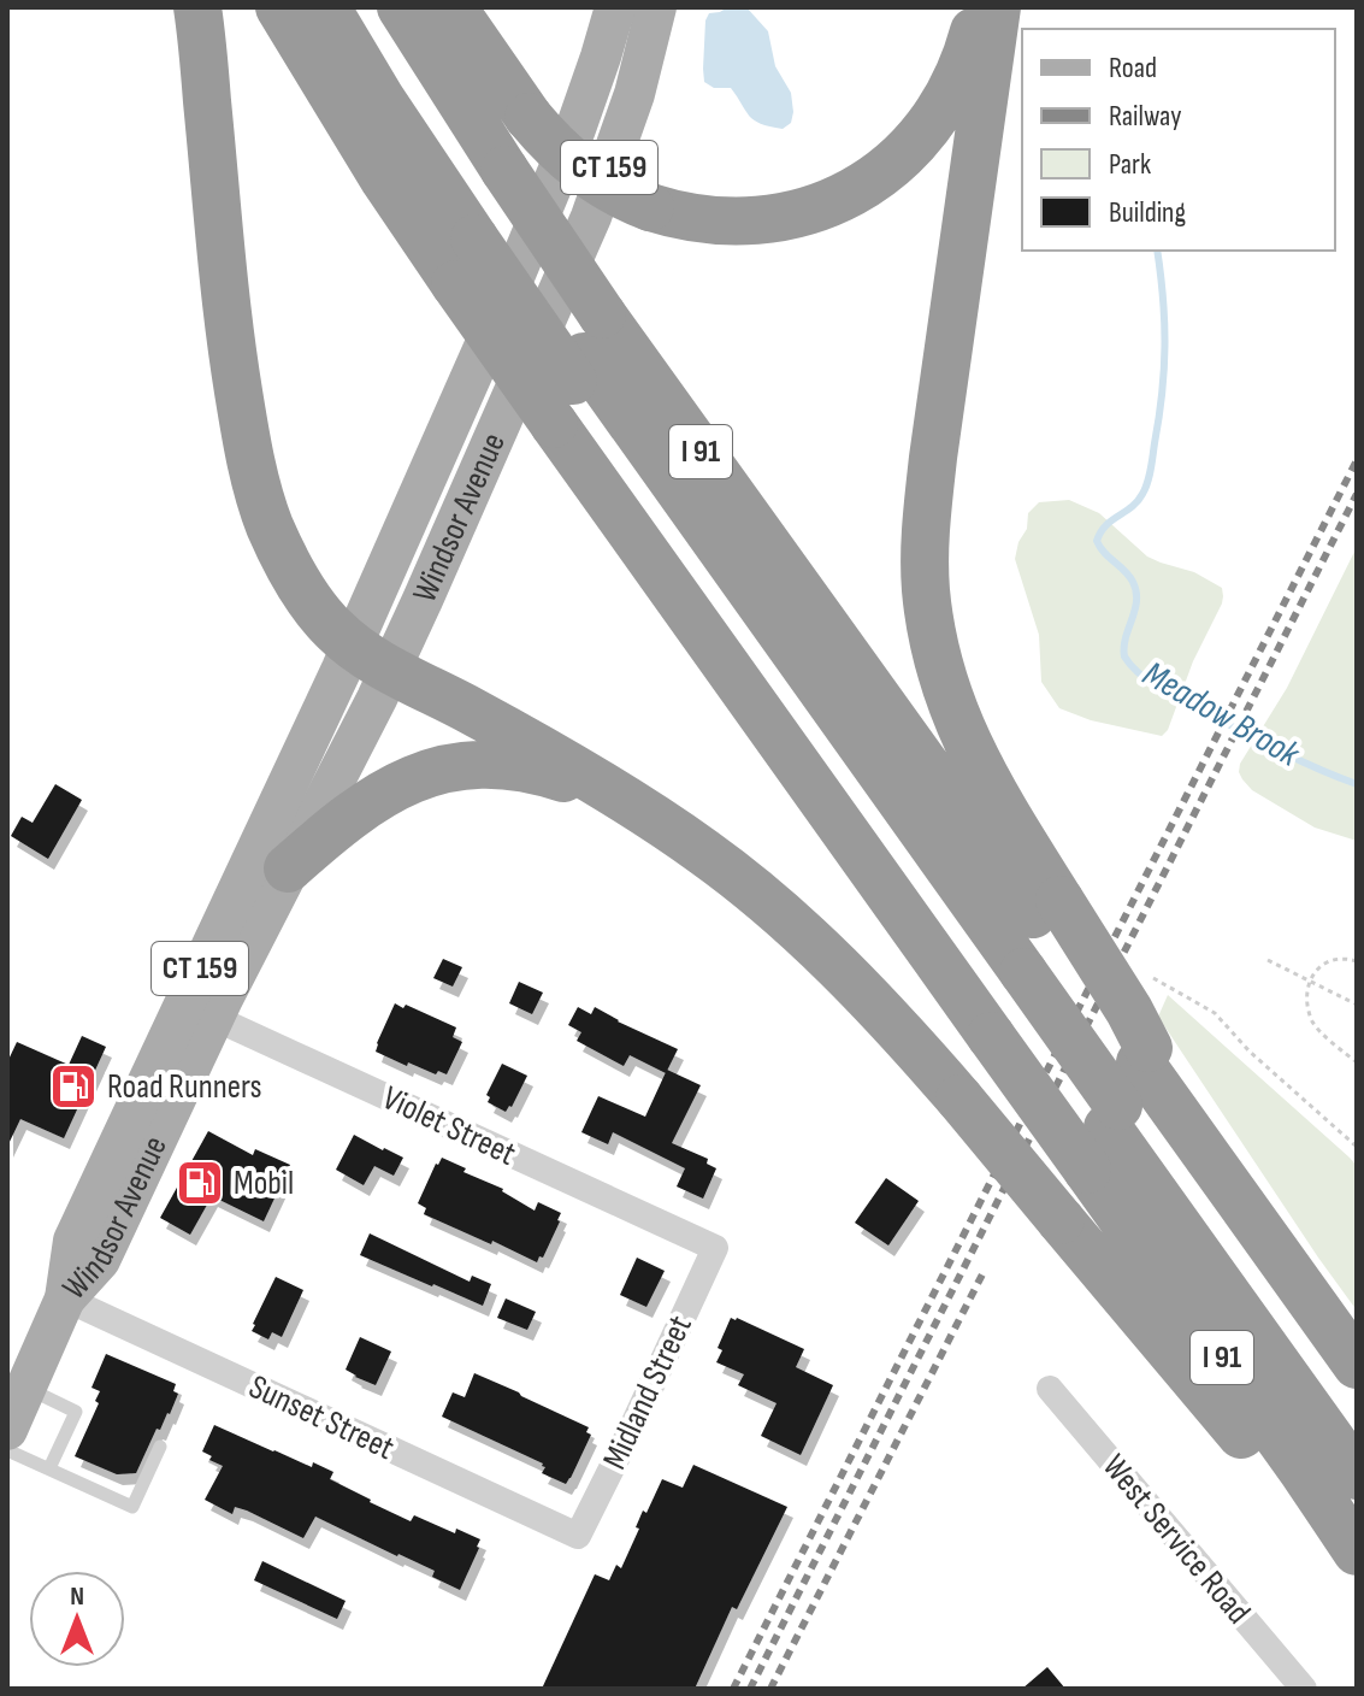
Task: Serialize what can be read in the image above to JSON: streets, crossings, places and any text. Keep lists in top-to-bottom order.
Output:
{
  "streets": {
    "highway": ["I 91"],
    "main road": ["CT 159", "Windsor Avenue"],
    "street": [
      "Violet Street",
      "Midland Street",
      "Sunset Street",
      "West Service Road"
    ]
  },
  "crossings": [
    ["CT 159", "Windsor Avenue"],
    ["CT 159", "Sunset Street"],
    ["Windsor Avenue", "Violet Street"],
    ["Windsor Avenue", "Sunset Street"],
    ["Violet Street", "Midland Street"],
    ["Midland Street", "Sunset Street"]
  ],
  "water": ["Meadow Brook"],
  "places": {
    "fuel station": ["Road Runners", "Mobil"]
  },
  "legend": [
    "Road",
    "Railway",
    "Park",
    "Building"
  ],
  "north": "top"
}
